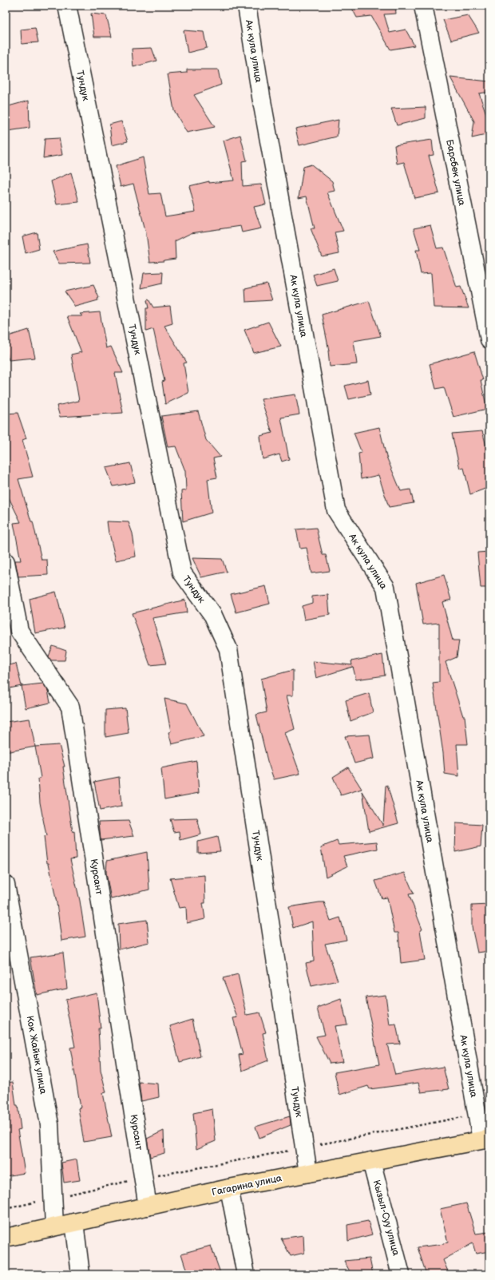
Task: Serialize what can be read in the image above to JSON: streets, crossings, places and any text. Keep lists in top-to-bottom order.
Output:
{
  "streets": {
    "main road": ["Гагарина улица"],
    "street": [
      "Ак кула улица",
      "Тундук",
      "Барсбек улица",
      "Курсант",
      "Кок Жайык улица",
      "Кызыл-Суу улица"
    ]
  },
  "crossings": [
    ["Ак кула улица", "Гагарина улица"],
    ["Тундук", "Гагарина улица"],
    ["Курсант", "Гагарина улица"],
    ["Кок Жайык улица", "Гагарина улица"],
    ["Гагарина улица", "Кызыл-Суу улица"]
  ]
}
